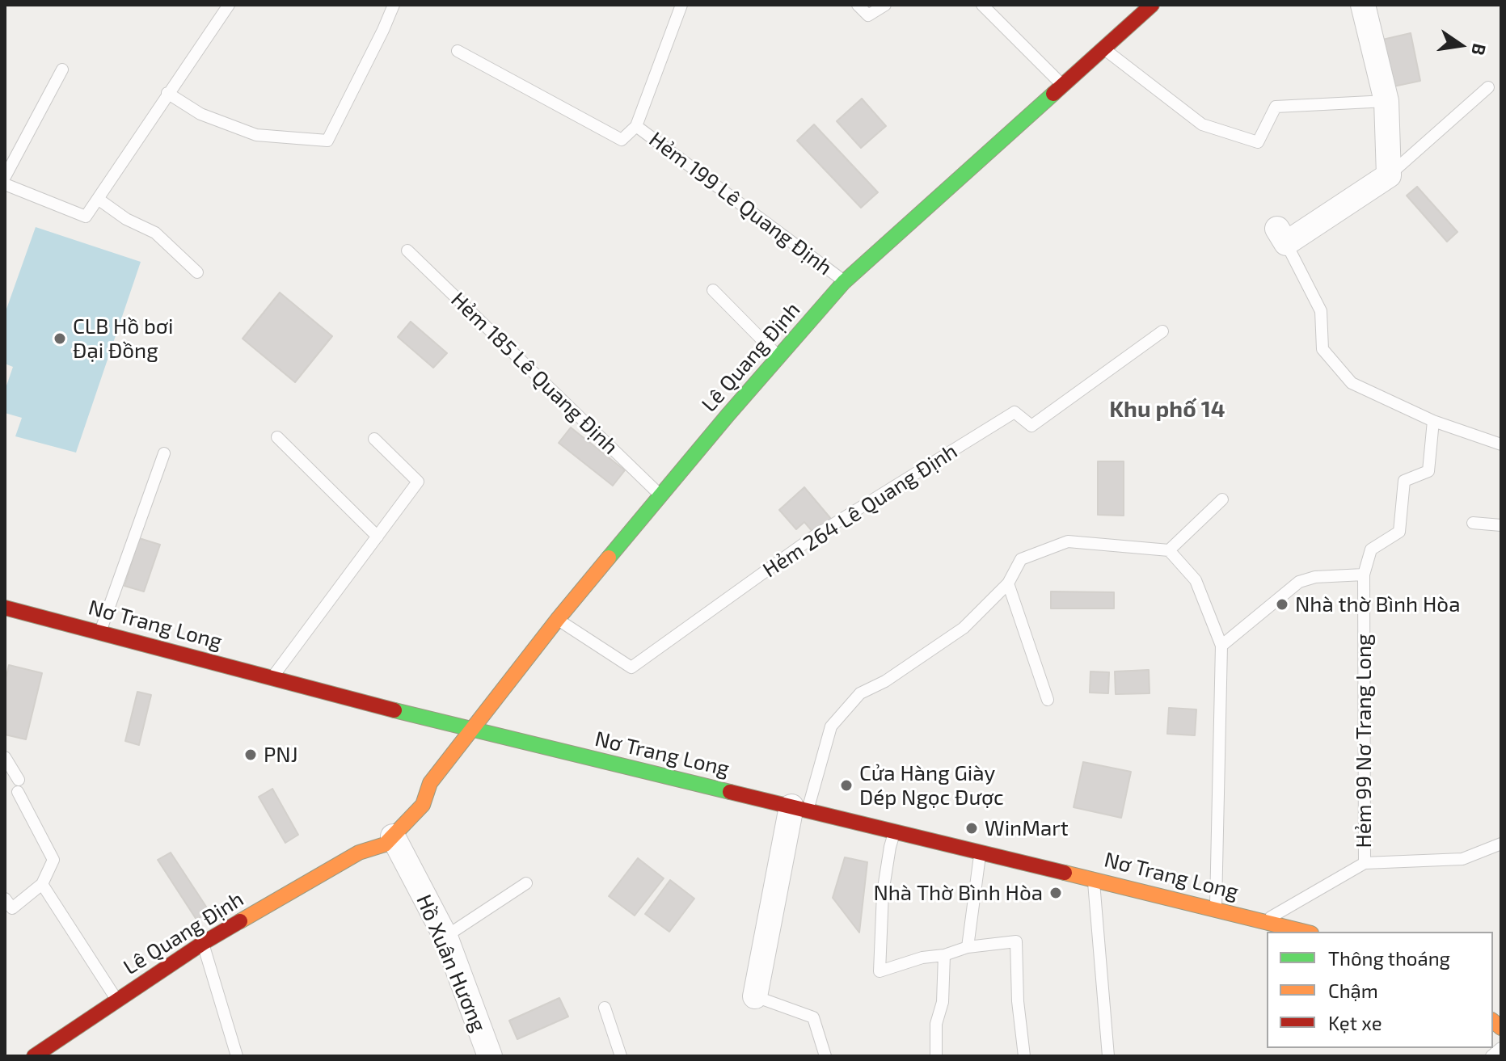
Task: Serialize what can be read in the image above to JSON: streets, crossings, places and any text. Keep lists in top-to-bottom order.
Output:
{
  "streets": {
    "main road": ["Lê Quang Định", "Nơ Trang Long"],
    "street": ["Hồ Xuân Hương"],
    "lane": [
      "Hẻm 199 Lê Quang Định",
      "Hẻm 185 Lê Quang Định",
      "Hẻm 264 Lê Quang Định",
      "Hẻm 99 Nơ Trang Long"
    ]
  },
  "crossings": [
    ["Hẻm 199 Lê Quang Định", "Lê Quang Định"],
    ["Lê Quang Định", "Hẻm 185 Lê Quang Định"],
    ["Lê Quang Định", "Hẻm 264 Lê Quang Định"],
    ["Lê Quang Định", "Nơ Trang Long"],
    ["Lê Quang Định", "Hồ Xuân Hương"],
    ["Nơ Trang Long", "Hẻm 99 Nơ Trang Long"]
  ],
  "districts": ["Khu phố 14"],
  "places": [
    "CLB Hồ bơi Đại Đồng",
    "Nhà thờ Bình Hòa",
    "PNJ",
    "Cửa Hàng Giày Dép Ngọc Được",
    "WinMart",
    "Nhà Thờ Bình Hòa"
  ],
  "legend": ["Thông thoáng", "Chậm", "Kẹt xe"],
  "north": "right"
}
